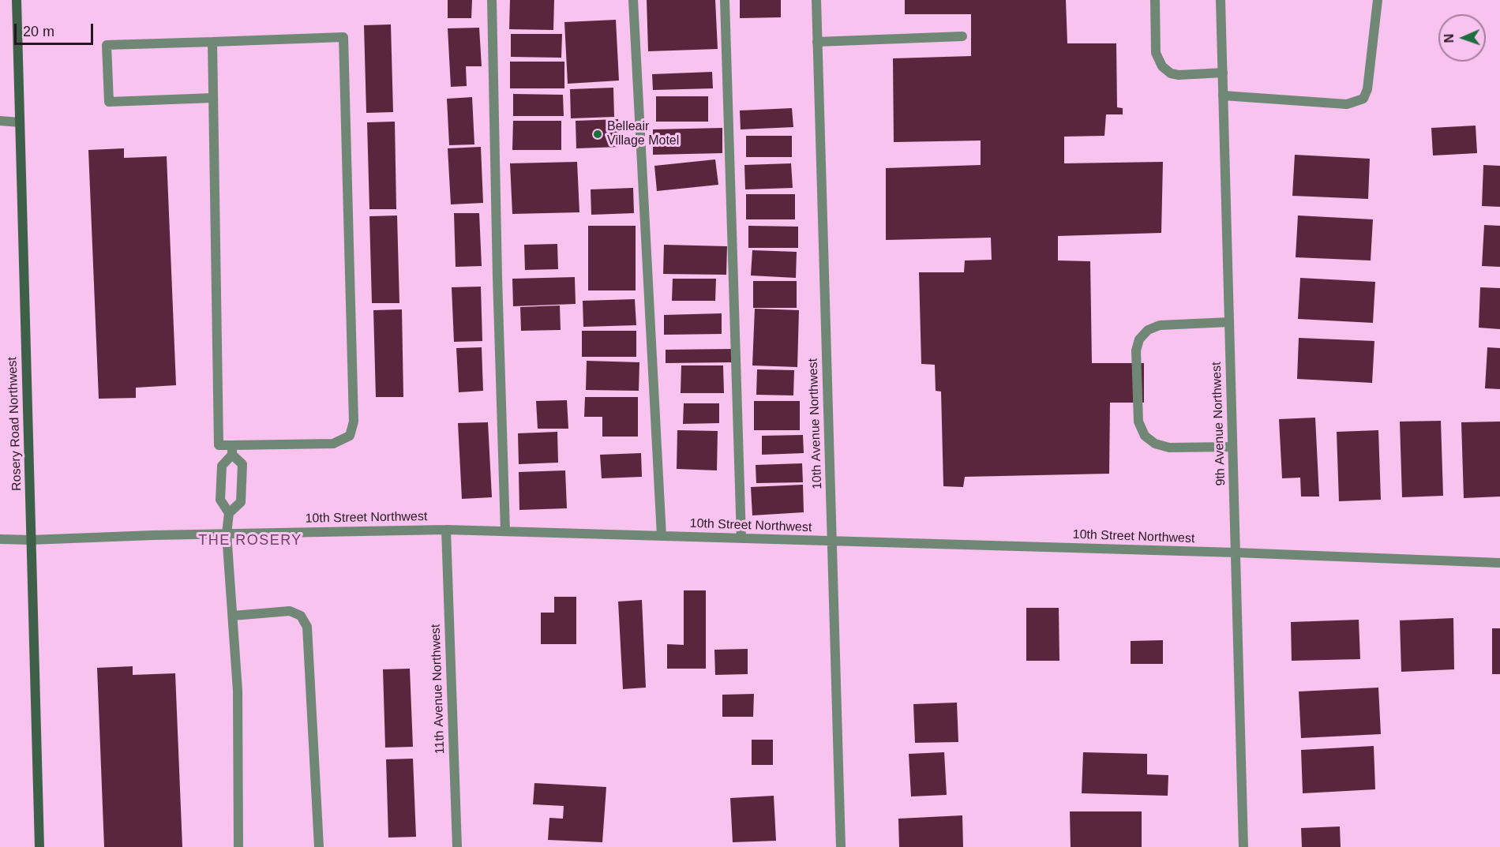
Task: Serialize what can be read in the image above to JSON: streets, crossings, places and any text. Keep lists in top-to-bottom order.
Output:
{
  "streets": {
    "street": [
      "Rosery Road Northwest",
      "10th Avenue Northwest",
      "9th Avenue Northwest",
      "10th Street Northwest",
      "11th Avenue Northwest"
    ]
  },
  "crossings": [
    ["Rosery Road Northwest", "10th Street Northwest"],
    ["10th Avenue Northwest", "10th Street Northwest"],
    ["9th Avenue Northwest", "10th Street Northwest"],
    ["10th Street Northwest", "11th Avenue Northwest"]
  ],
  "districts": ["THE ROSERY"],
  "places": ["Belleair Village Motel"],
  "scale_bar": "20 m",
  "north": "left"
}
